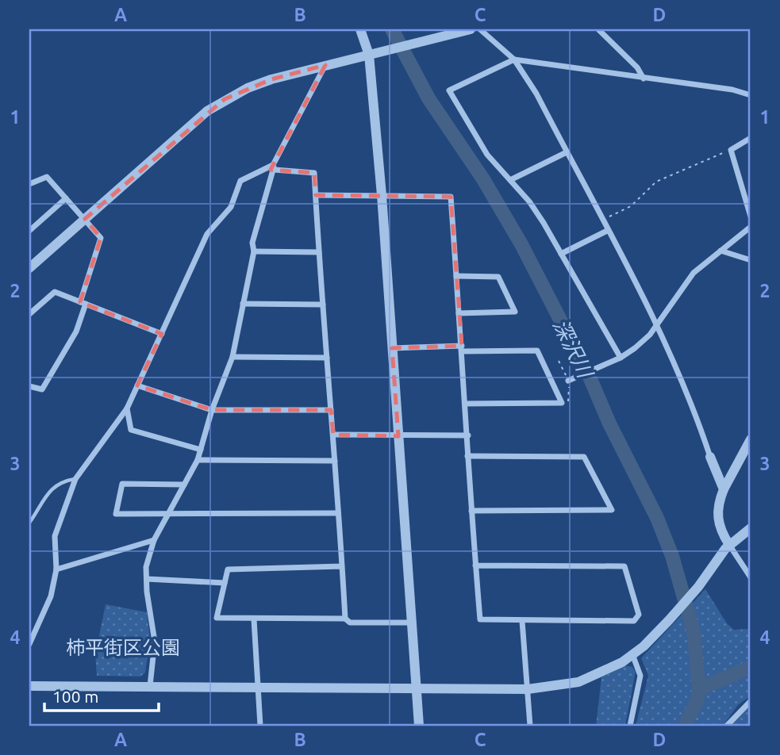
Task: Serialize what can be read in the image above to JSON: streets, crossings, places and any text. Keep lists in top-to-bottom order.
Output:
{
  "water": ["深沢川"],
  "parks": ["柿平街区公園"],
  "scale_bar": "100 m",
  "grid": {
    "columns": [
      "A",
      "B",
      "C",
      "D"
    ],
    "rows": [
      "1",
      "2",
      "3",
      "4"
    ]
  }
}
